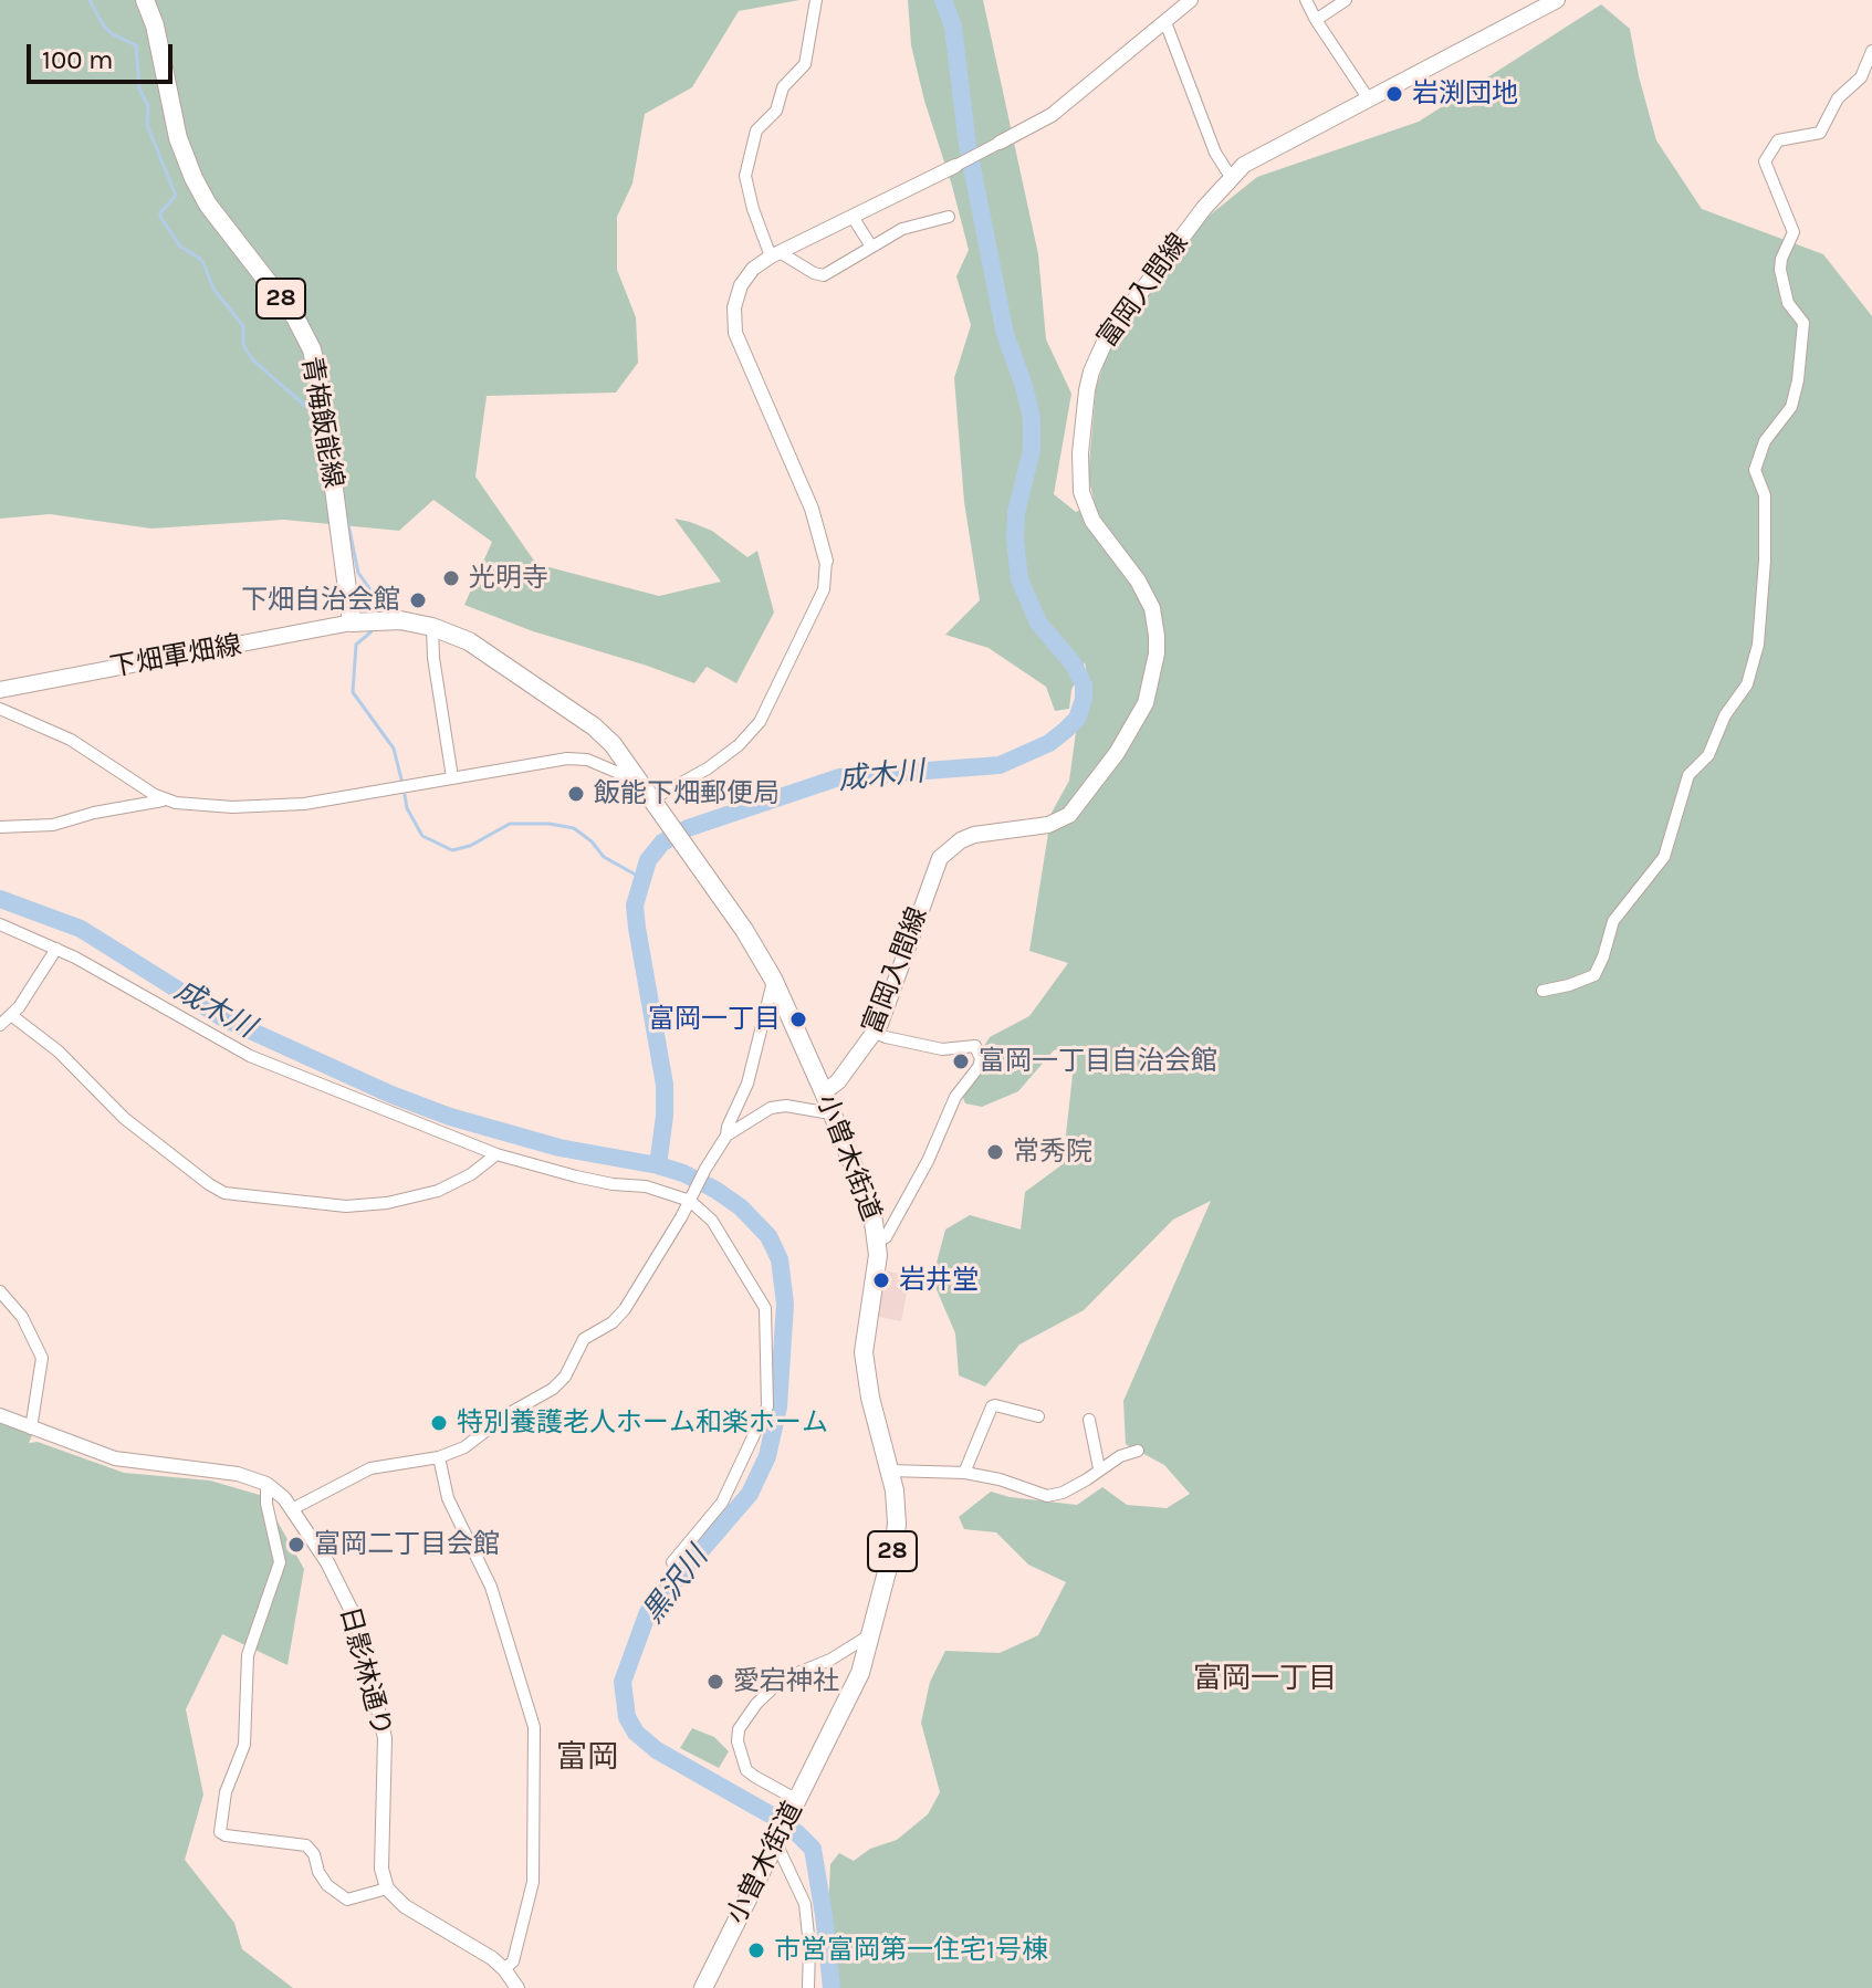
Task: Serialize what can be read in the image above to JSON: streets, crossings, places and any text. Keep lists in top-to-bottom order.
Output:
{
  "streets": {
    "main road": [
      "富岡入間線",
      "28",
      "青梅飯能線",
      "下畑軍畑線",
      "小曽木街道"
    ],
    "street": ["日影林通り"]
  },
  "crossings": [
    ["富岡入間線", "小曽木街道"],
    ["青梅飯能線", "下畑軍畑線"],
    ["青梅飯能線", "小曽木街道"],
    ["下畑軍畑線", "小曽木街道"]
  ],
  "districts": ["富岡一丁目", "富岡"],
  "water": ["成木川", "黒沢川"],
  "places": [
    "岩渕団地",
    "光明寺",
    "下畑自治会館",
    "飯能下畑郵便局",
    "富岡一丁目",
    "富岡一丁目自治会館",
    "常秀院",
    "岩井堂",
    "特別養護老人ホーム和楽ホーム",
    "富岡二丁目会館",
    "愛宕神社",
    "市営富岡第一住宅1号棟"
  ],
  "scale_bar": "100 m"
}
